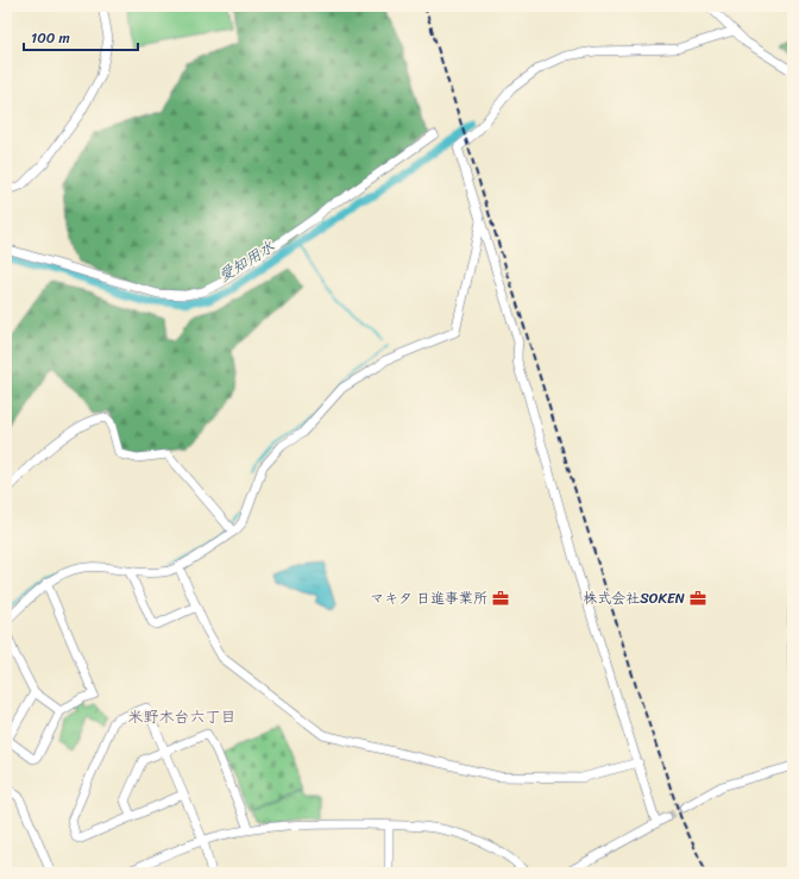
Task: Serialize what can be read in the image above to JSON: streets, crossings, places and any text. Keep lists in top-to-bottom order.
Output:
{
  "districts": ["米野木台六丁目"],
  "water": ["愛知用水"],
  "places": {
    "office": ["マキタ 日進事業所", "株式会社SOKEN"]
  },
  "scale_bar": "100 m"
}
